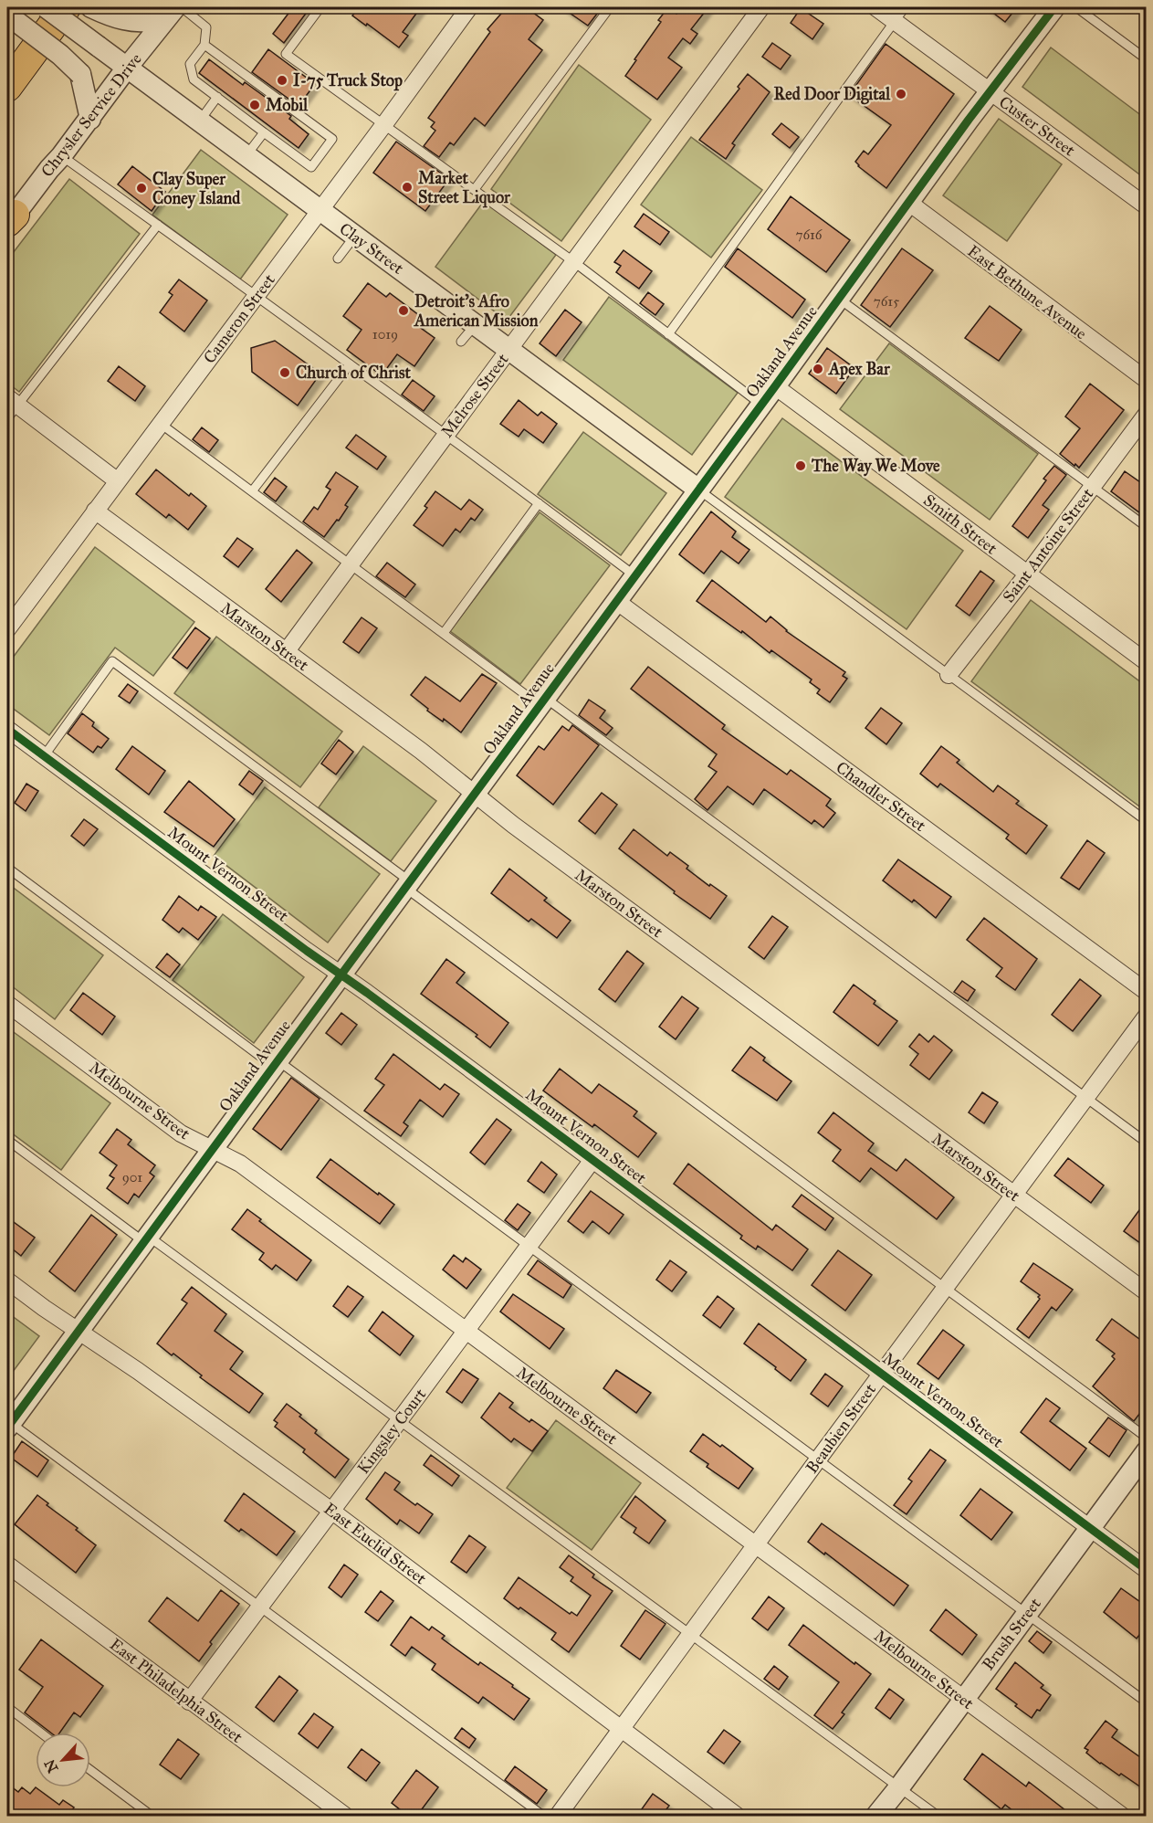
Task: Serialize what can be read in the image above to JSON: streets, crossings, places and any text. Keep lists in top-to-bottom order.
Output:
{
  "streets": {
    "street": [
      "Chrysler Service Drive",
      "Custer Street",
      "Clay Street",
      "East Bethune Avenue",
      "Cameron Street",
      "Oakland Avenue",
      "Melrose Street",
      "Smith Street",
      "Saint Antoine Street",
      "Marston Street",
      "Chandler Street",
      "Mount Vernon Street",
      "Melbourne Street",
      "Beaubien Street",
      "Kingsley Court",
      "East Euclid Street",
      "Brush Street",
      "East Philadelphia Street"
    ]
  },
  "crossings": [
    ["Chrysler Service Drive", "Clay Street"],
    ["Custer Street", "Oakland Avenue"],
    ["Clay Street", "Cameron Street"],
    ["Clay Street", "Oakland Avenue"],
    ["Clay Street", "Melrose Street"],
    ["East Bethune Avenue", "Oakland Avenue"],
    ["Cameron Street", "Marston Street"],
    ["Oakland Avenue", "Smith Street"],
    ["Oakland Avenue", "Marston Street"],
    ["Oakland Avenue", "Chandler Street"],
    ["Oakland Avenue", "Mount Vernon Street"],
    ["Oakland Avenue", "Melbourne Street"],
    ["Oakland Avenue", "East Euclid Street"],
    ["Melrose Street", "Marston Street"],
    ["Smith Street", "Saint Antoine Street"],
    ["Marston Street", "Beaubien Street"],
    ["Mount Vernon Street", "Beaubien Street"],
    ["Mount Vernon Street", "Kingsley Court"],
    ["Mount Vernon Street", "Brush Street"],
    ["Melbourne Street", "Beaubien Street"],
    ["Melbourne Street", "Kingsley Court"],
    ["Melbourne Street", "Brush Street"],
    ["Beaubien Street", "East Euclid Street"],
    ["Kingsley Court", "East Euclid Street"],
    ["Kingsley Court", "East Philadelphia Street"]
  ],
  "places": [
    "I-75 Truck Stop",
    "Red Door Digital",
    "Mobil",
    "Market Street Liquor",
    "Clay Super Coney Island",
    "Detroit's Afro American Mission",
    "Apex Bar",
    "Church of Christ",
    "The Way We Move"
  ],
  "house_numbers": [
    "7616",
    "7615",
    "1019",
    "901"
  ],
  "north": "bottom left"
}
